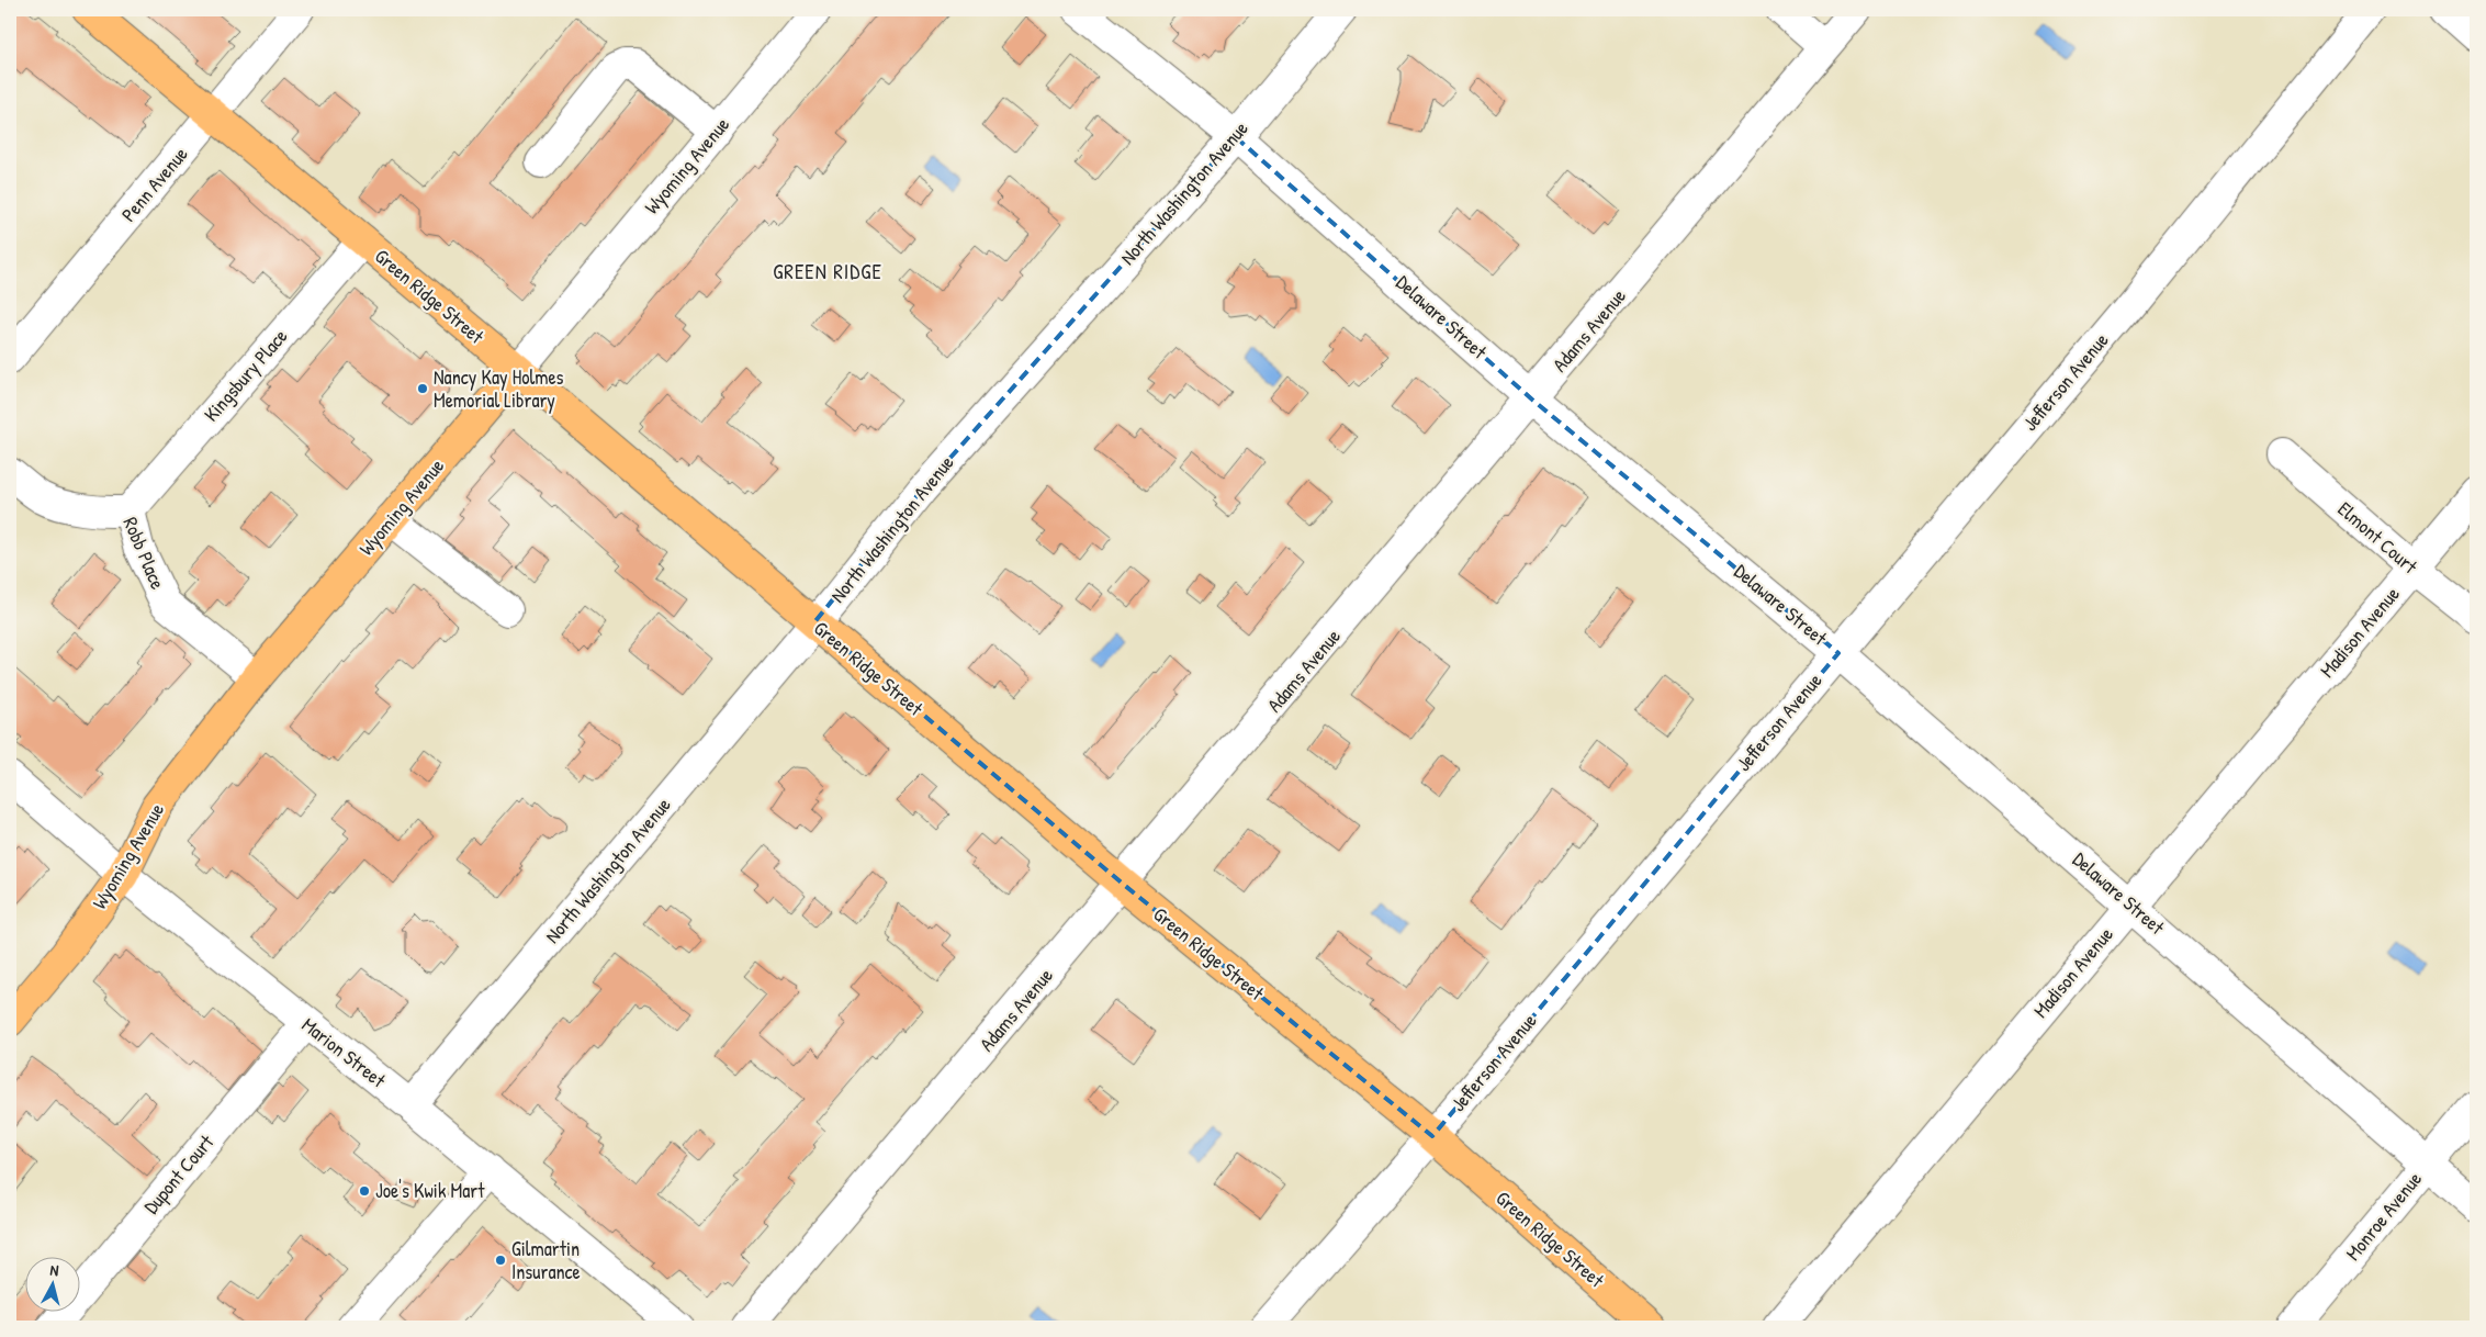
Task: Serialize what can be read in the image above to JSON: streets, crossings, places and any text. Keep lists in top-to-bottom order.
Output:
{
  "streets": {
    "main road": ["Wyoming Avenue", "Green Ridge Street"],
    "street": [
      "Penn Avenue",
      "North Washington Avenue",
      "Delaware Street",
      "Adams Avenue",
      "Kingsbury Place",
      "Jefferson Avenue",
      "Elmont Court",
      "Robb Place",
      "Madison Avenue",
      "Marion Street",
      "Dupont Court",
      "Monroe Avenue"
    ]
  },
  "crossings": [
    ["Wyoming Avenue", "Green Ridge Street"],
    ["Wyoming Avenue", "Robb Place"],
    ["Wyoming Avenue", "Marion Street"],
    ["Penn Avenue", "Green Ridge Street"],
    ["North Washington Avenue", "Green Ridge Street"],
    ["North Washington Avenue", "Delaware Street"],
    ["North Washington Avenue", "Marion Street"],
    ["Green Ridge Street", "Adams Avenue"],
    ["Green Ridge Street", "Kingsbury Place"],
    ["Green Ridge Street", "Jefferson Avenue"],
    ["Delaware Street", "Adams Avenue"],
    ["Delaware Street", "Jefferson Avenue"],
    ["Delaware Street", "Madison Avenue"],
    ["Delaware Street", "Monroe Avenue"],
    ["Kingsbury Place", "Robb Place"],
    ["Elmont Court", "Madison Avenue"],
    ["Marion Street", "Dupont Court"]
  ],
  "districts": ["GREEN RIDGE"],
  "places": ["Nancy Kay Holmes Memorial Library", "Joe's Kwik Mart", "Gilmartin Insurance"],
  "north": "top"
}
